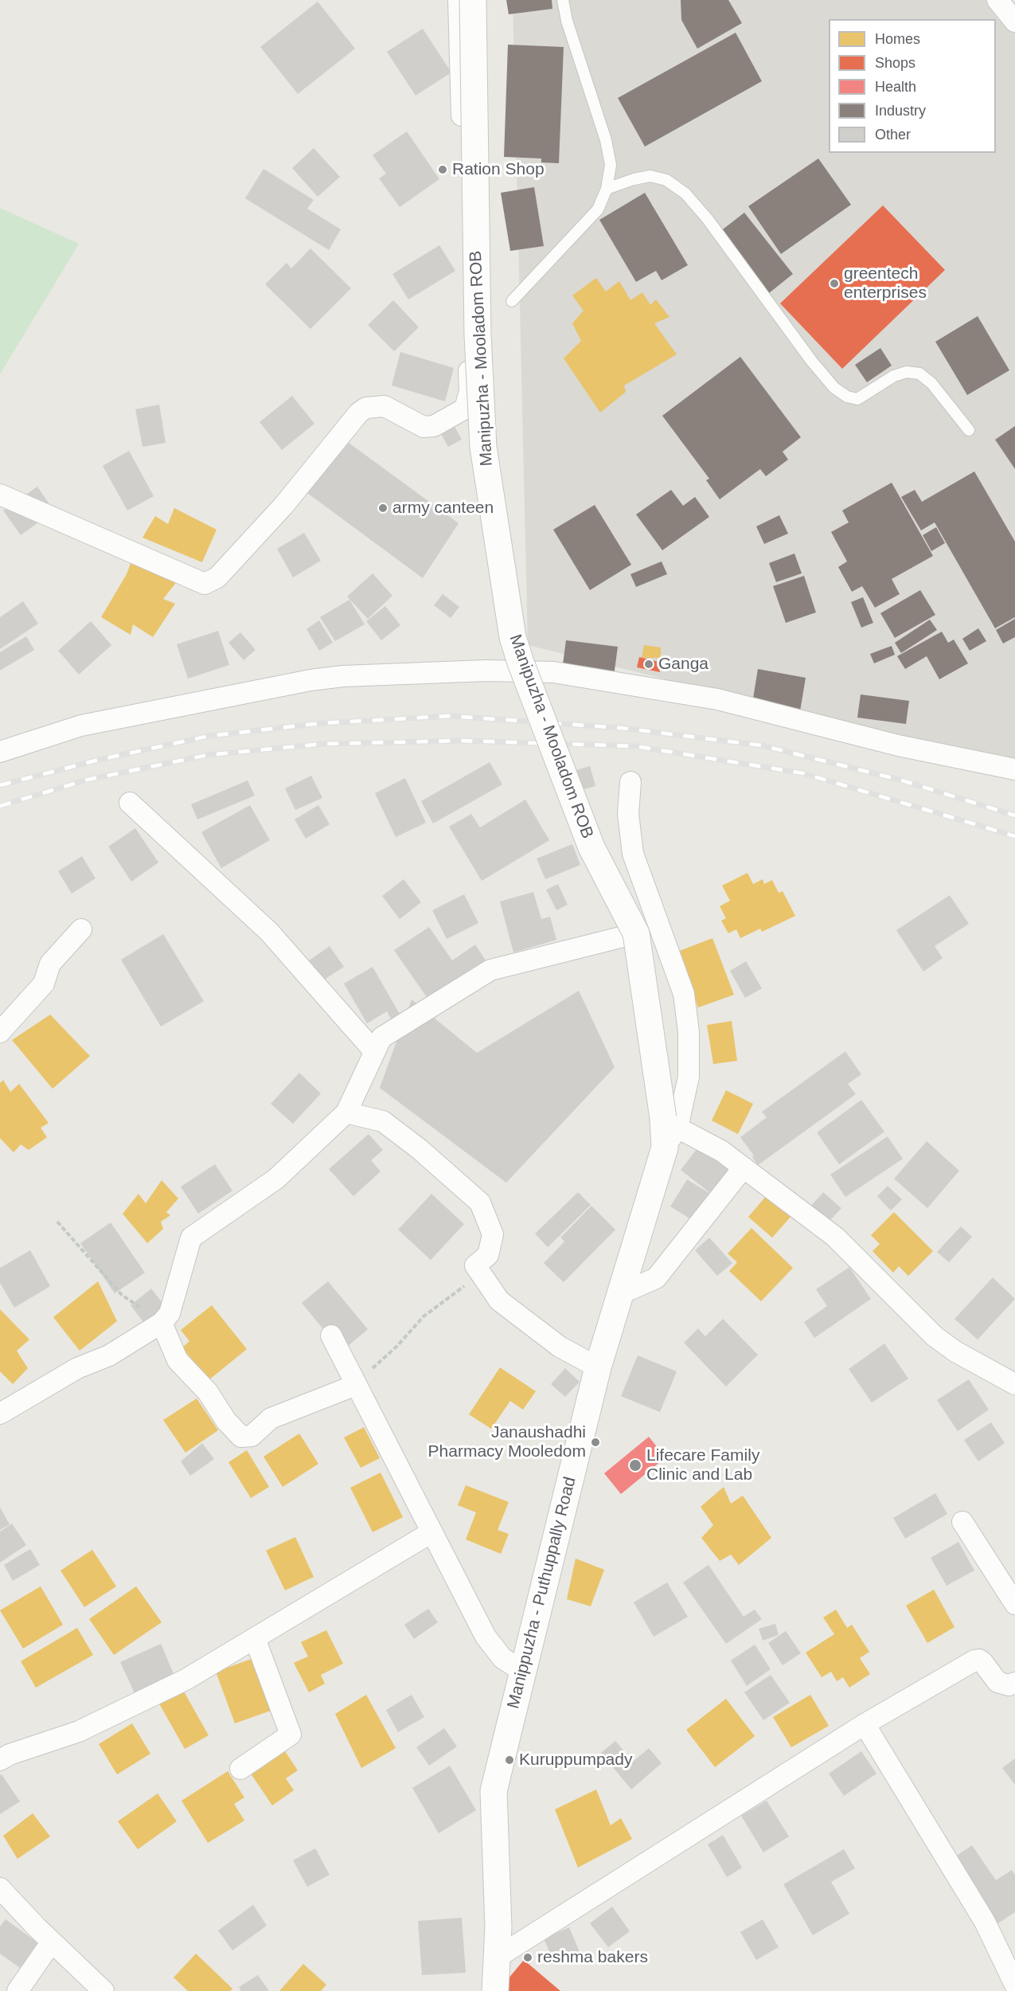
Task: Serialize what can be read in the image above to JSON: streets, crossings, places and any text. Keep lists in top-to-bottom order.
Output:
{
  "streets": {
    "main road": ["Manipuzha - Mooladom ROB", "Manippuzha - Puthuppally Road"]
  },
  "crossings": [
    ["Manipuzha - Mooladom ROB", "Manippuzha - Puthuppally Road"]
  ],
  "places": [
    "Ration Shop",
    "greentech enterprises",
    "army canteen",
    "Ganga",
    "Janaushadhi Pharmacy Mooledom",
    "Lifecare Family Clinic and Lab",
    "Kuruppumpady",
    "reshma bakers"
  ],
  "legend": [
    "Homes",
    "Shops",
    "Health",
    "Industry",
    "Other"
  ]
}
